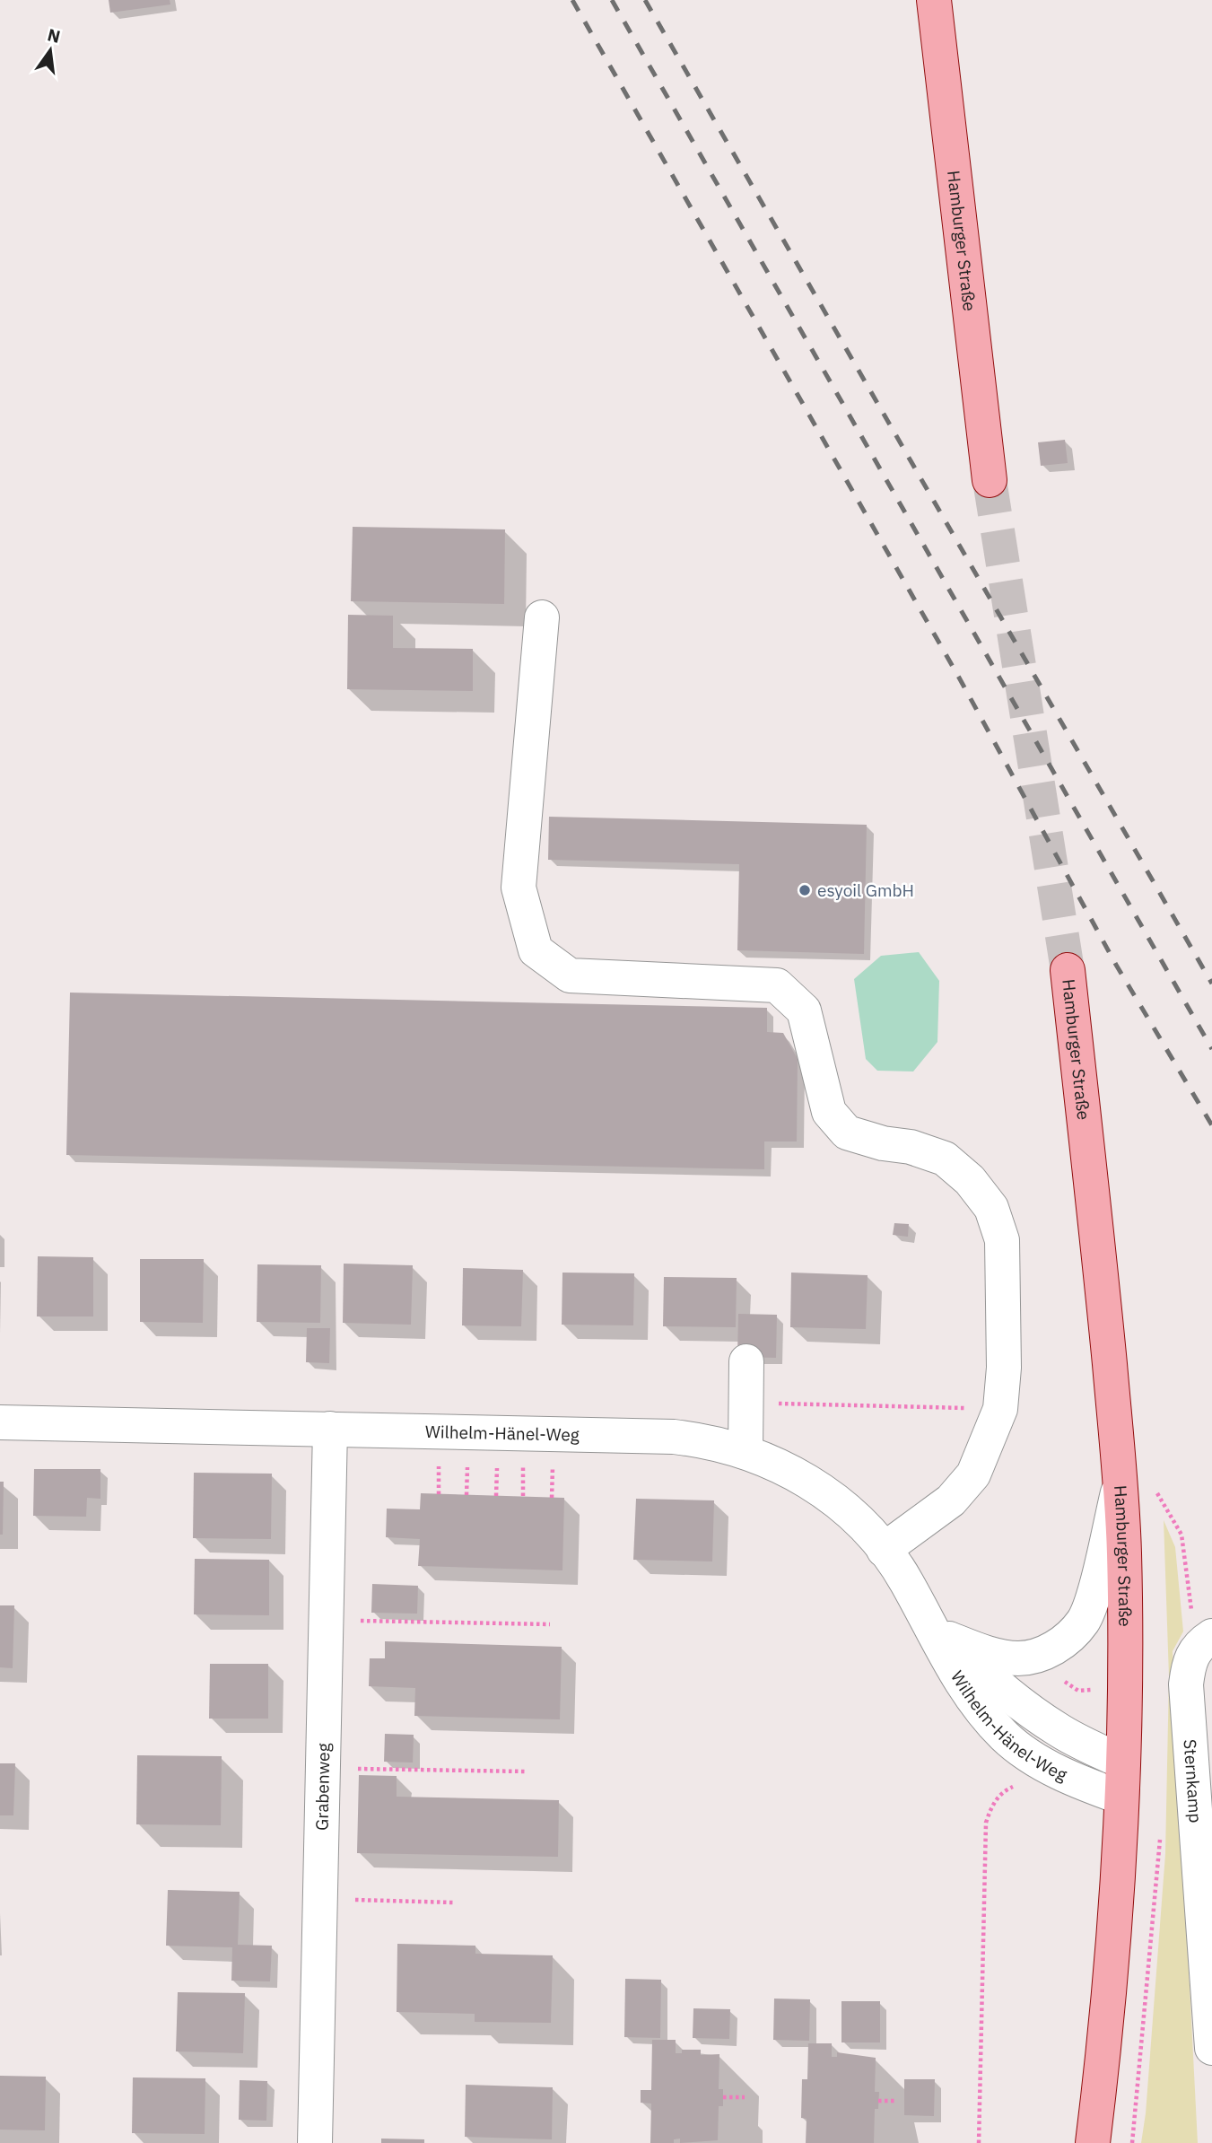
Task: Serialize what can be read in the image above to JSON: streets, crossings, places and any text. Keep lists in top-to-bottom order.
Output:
{
  "streets": {
    "main road": ["Hamburger Straße"],
    "street": ["Wilhelm-Hänel-Weg", "Sternkamp", "Grabenweg"]
  },
  "crossings": [
    ["Hamburger Straße", "Wilhelm-Hänel-Weg"],
    ["Wilhelm-Hänel-Weg", "Grabenweg"]
  ],
  "places": ["esyoil GmbH"],
  "north": "top"
}
